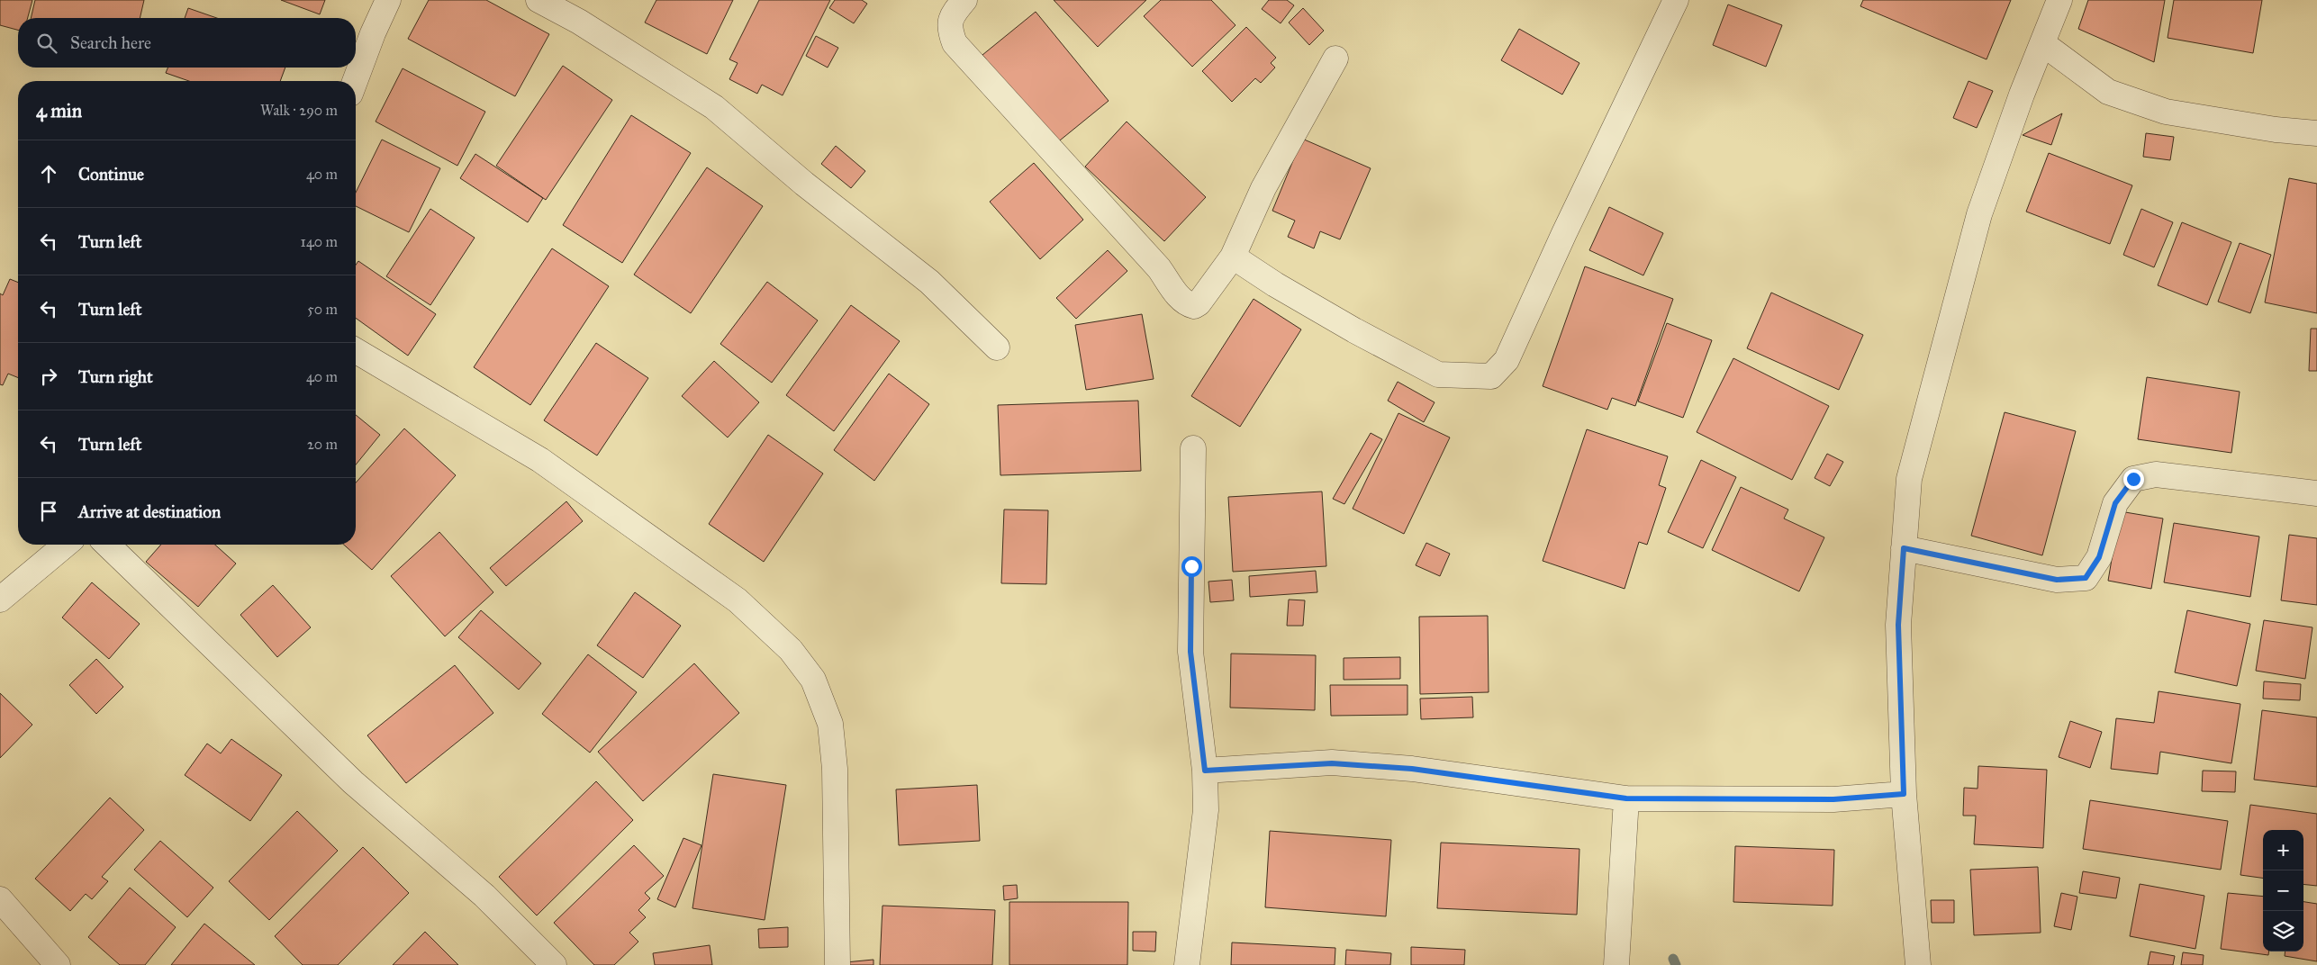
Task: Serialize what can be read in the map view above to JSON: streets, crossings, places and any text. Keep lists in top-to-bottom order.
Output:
{
  "page": {
    "search": "Search here",
    "heading": ["4 min", "Walk · 290 m"],
    "list": [
      ["Continue", "40 m"],
      ["Turn left", "140 m"],
      ["Turn left", "50 m"],
      ["Turn right", "40 m"],
      ["Turn left", "20 m"],
      "Arrive at destination"
    ],
    "map_buttons": ["+", "−"]
  }
}
